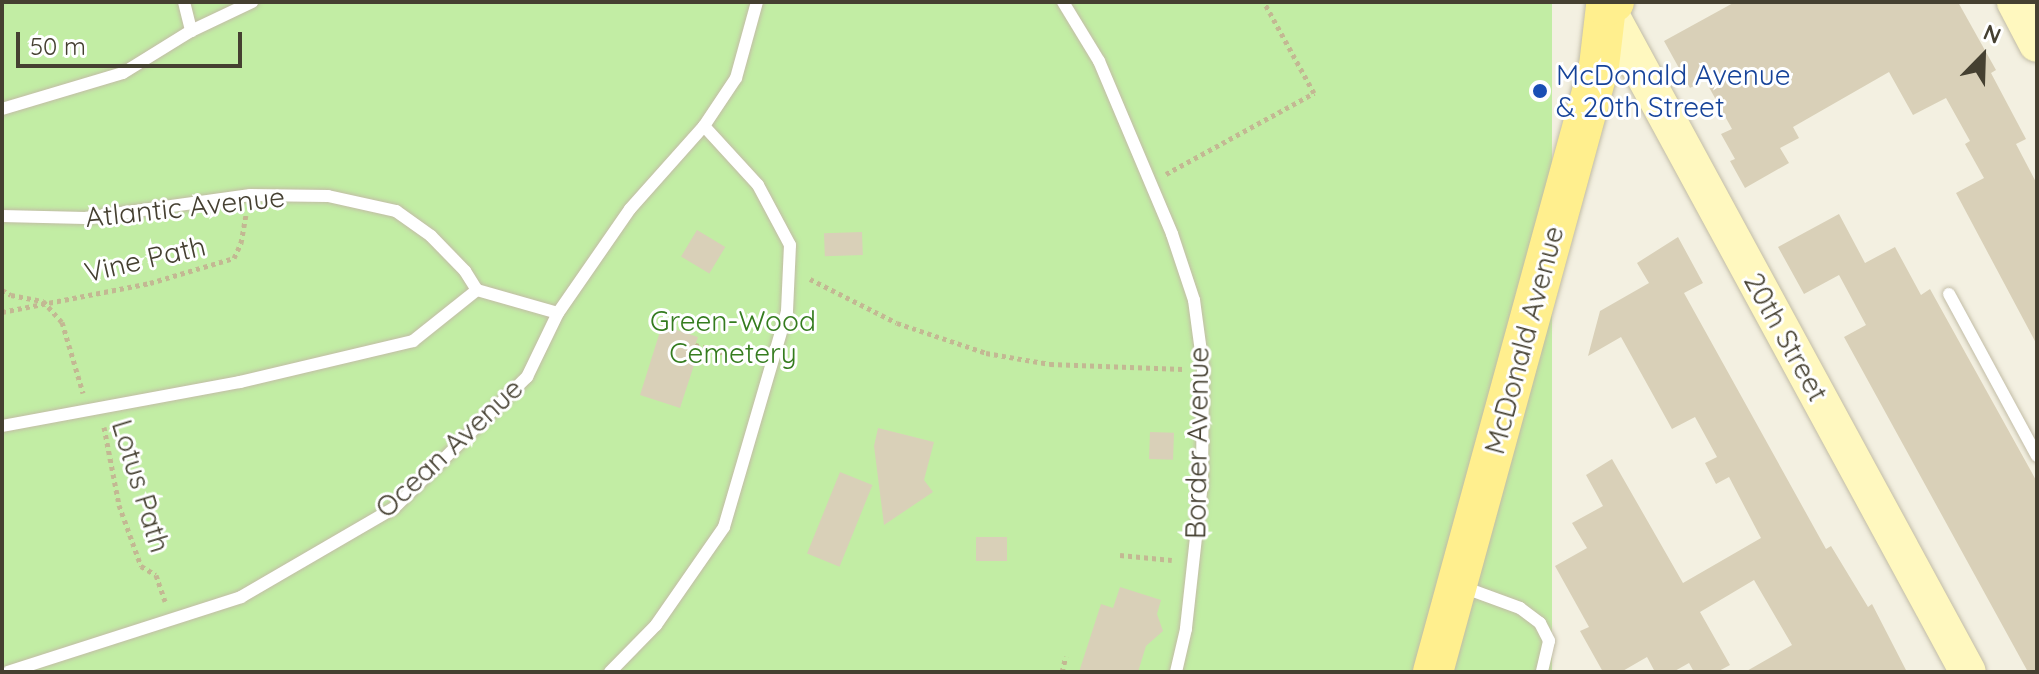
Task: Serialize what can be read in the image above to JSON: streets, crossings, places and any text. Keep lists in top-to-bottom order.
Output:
{
  "streets": {
    "main road": ["20th Street", "McDonald Avenue"],
    "lane": ["Atlantic Avenue", "Border Avenue", "Ocean Avenue"],
    "path": ["Vine Path", "Lotus Path"]
  },
  "crossings": [
    ["Atlantic Avenue", "Vine Path"],
    ["Vine Path", "Lotus Path"],
    ["20th Street", "McDonald Avenue"],
    ["Ocean Avenue", "Lotus Path"]
  ],
  "parks": ["Green-Wood Cemetery"],
  "places": ["McDonald Avenue & 20th Street"],
  "scale_bar": "50 m",
  "north": "top right"
}
